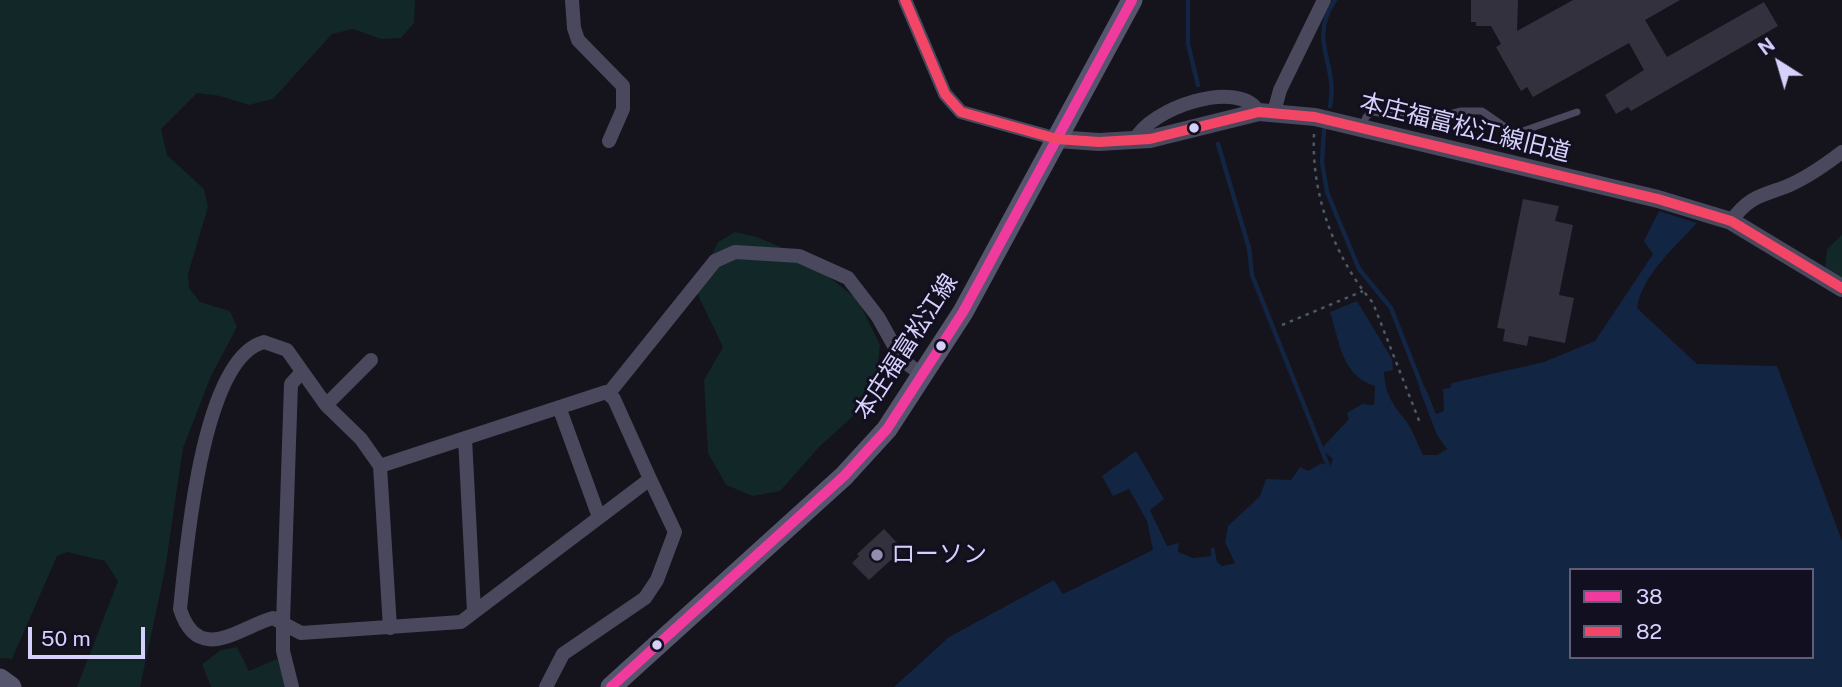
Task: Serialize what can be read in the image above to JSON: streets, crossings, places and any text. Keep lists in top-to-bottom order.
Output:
{
  "streets": {
    "main road": ["本庄福富松江線"],
    "street": ["本庄福富松江線旧道"]
  },
  "crossings": [
    ["本庄福富松江線旧道", "本庄福富松江線"]
  ],
  "places": ["ローソン"],
  "lines": ["transit line 38", "transit line 82"],
  "legend": ["38", "82"],
  "scale_bar": "50 m",
  "north": "top left"
}
